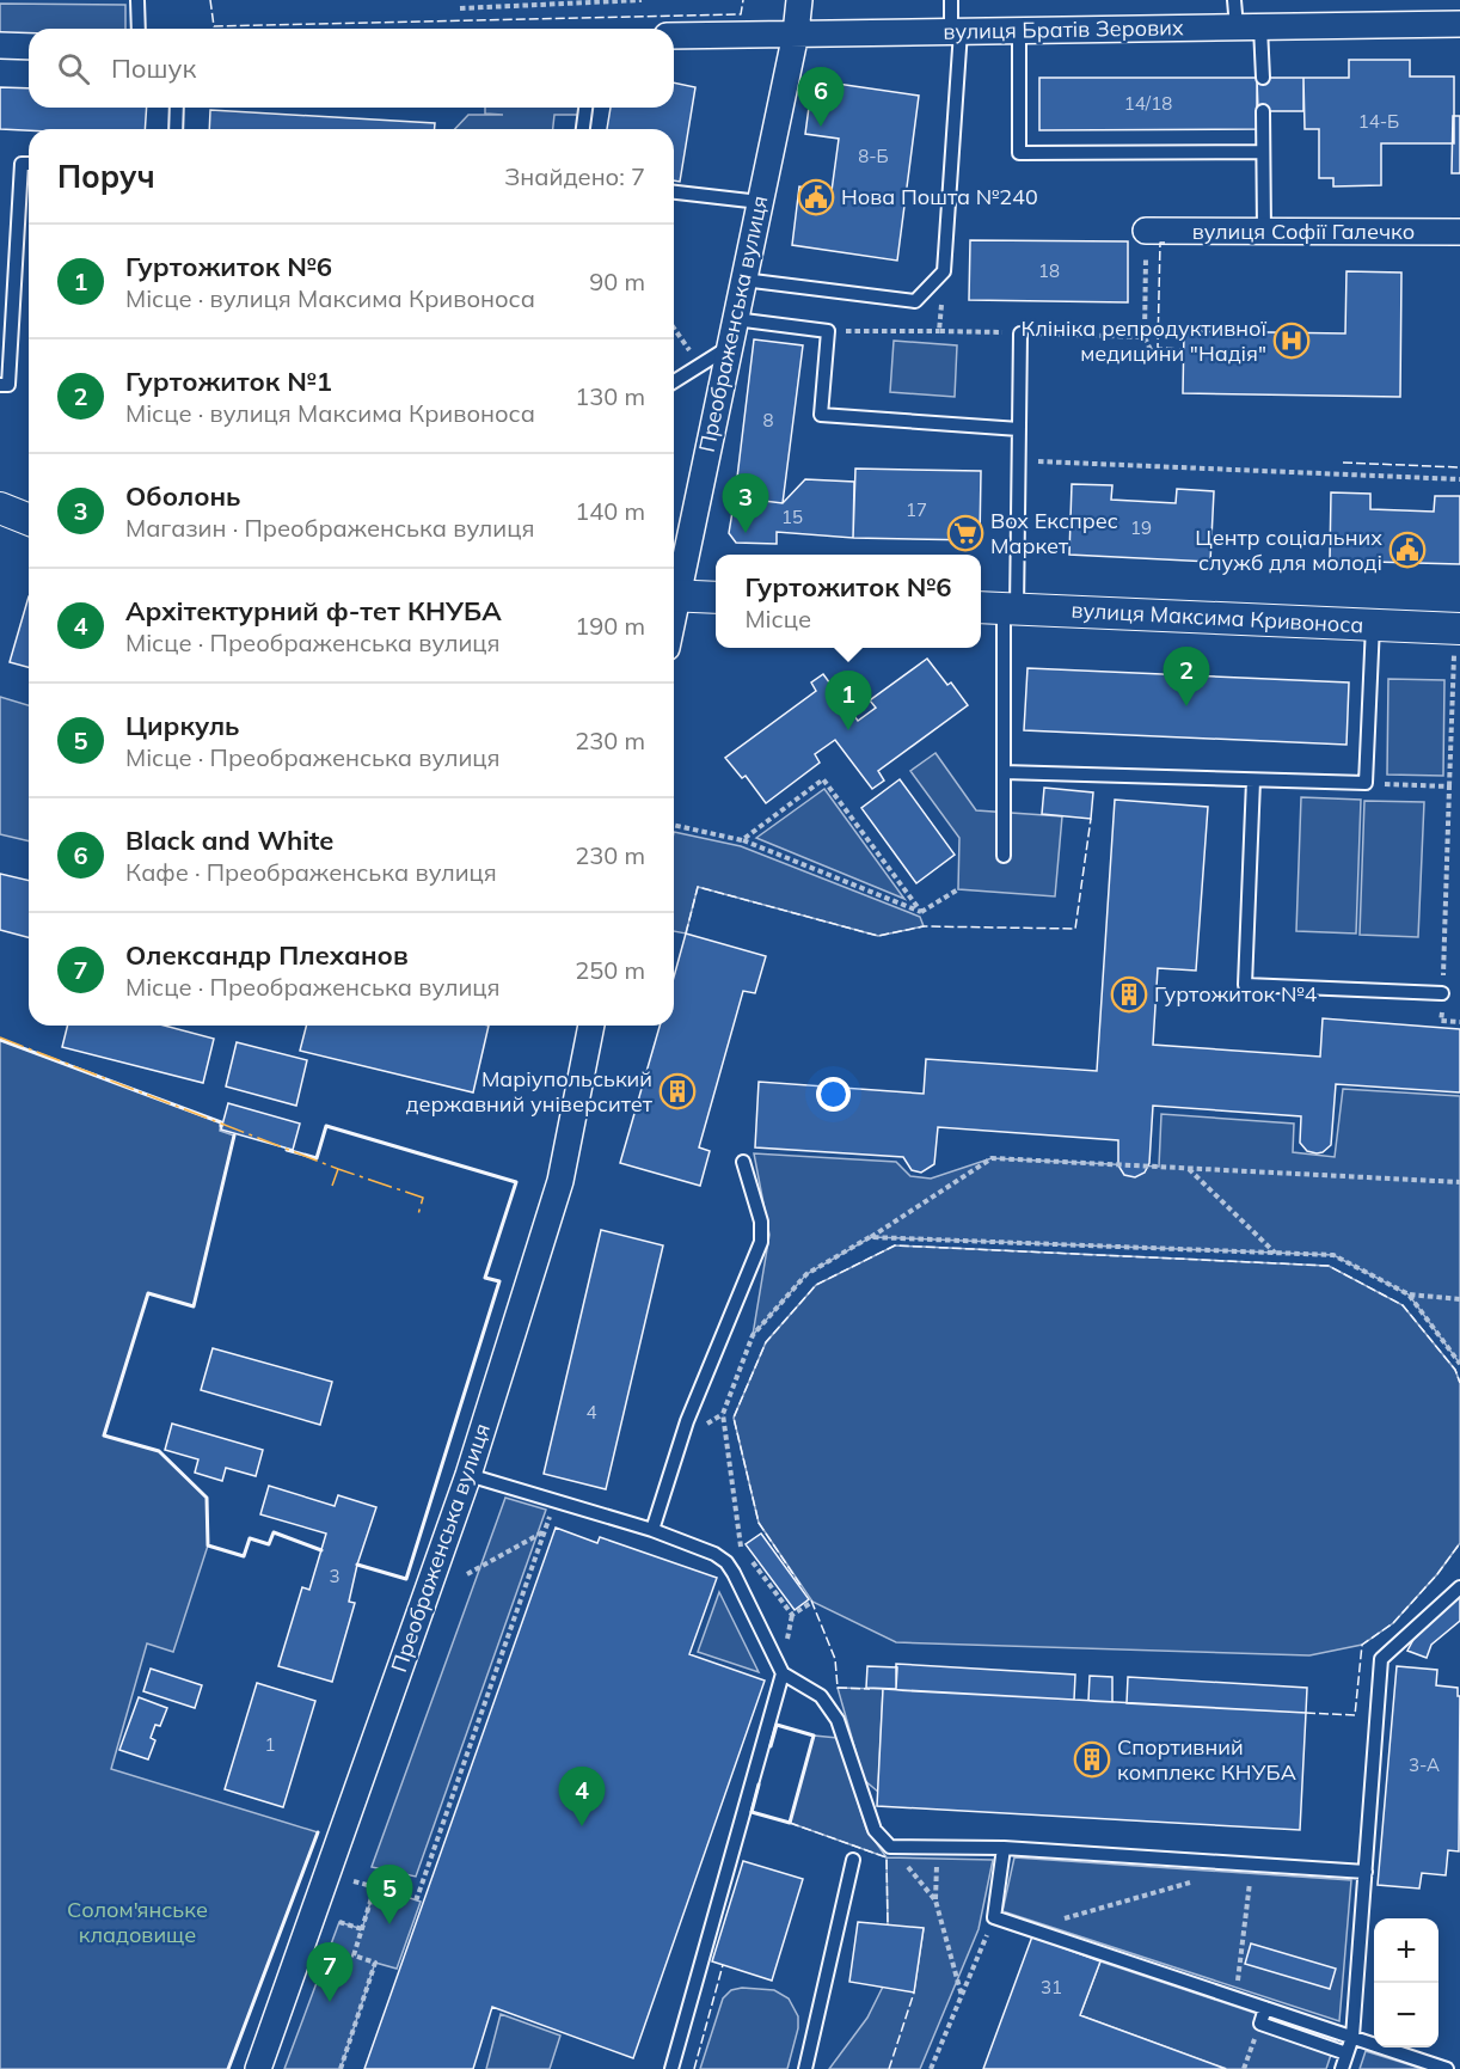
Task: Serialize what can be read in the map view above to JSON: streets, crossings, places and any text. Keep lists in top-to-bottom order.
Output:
{
  "streets": {
    "street": [
      "вулиця Братів Зерових",
      "вулиця Софії Галечко",
      "Преображенська вулиця",
      "вулиця Максима Кривоноса"
    ]
  },
  "crossings": [
    ["вулиця Братів Зерових", "Преображенська вулиця"]
  ],
  "parks": ["Солом'янське кладовище"],
  "places": {
    "public building": ["Нова Пошта №240", "Центр соціальних служб для молоді"],
    "hospital": ["Клініка репродуктивної медицини \"Надія\""],
    "supermarket": ["Box Експрес Маркет"],
    "building": ["Гуртожиток №4", "Маріупольський державний університет", "Спортивний комплекс КНУБА"]
  },
  "house_numbers": [
    "14/18",
    "14-Б",
    "8-Б",
    "18",
    "8",
    "17",
    "15",
    "19",
    "4",
    "3",
    "1",
    "3-А",
    "31"
  ],
  "page": {
    "search": "Пошук",
    "pins": [
      "6",
      "3",
      "2",
      "1",
      "4",
      "5",
      "7"
    ],
    "heading": ["Поруч", "Знайдено: 7"],
    "list": [
      {
        "mark": "1",
        "name": "Гуртожиток №6",
        "note": "Місце · вулиця Максима Кривоноса",
        "value": "90 m"
      },
      {
        "mark": "2",
        "name": "Гуртожиток №1",
        "note": "Місце · вулиця Максима Кривоноса",
        "value": "130 m"
      },
      {
        "mark": "3",
        "name": "Оболонь",
        "note": "Магазин · Преображенська вулиця",
        "value": "140 m"
      },
      {
        "mark": "4",
        "name": "Архітектурний ф-тет КНУБА",
        "note": "Місце · Преображенська вулиця",
        "value": "190 m"
      },
      {
        "mark": "5",
        "name": "Циркуль",
        "note": "Місце · Преображенська вулиця",
        "value": "230 m"
      },
      {
        "mark": "6",
        "name": "Black and White",
        "note": "Кафе · Преображенська вулиця",
        "value": "230 m"
      },
      {
        "mark": "7",
        "name": "Олександр Плеханов",
        "note": "Місце · Преображенська вулиця",
        "value": "250 m"
      }
    ],
    "popup": ["Гуртожиток №6", "Місце"],
    "map_buttons": ["+", "−"]
  }
}
